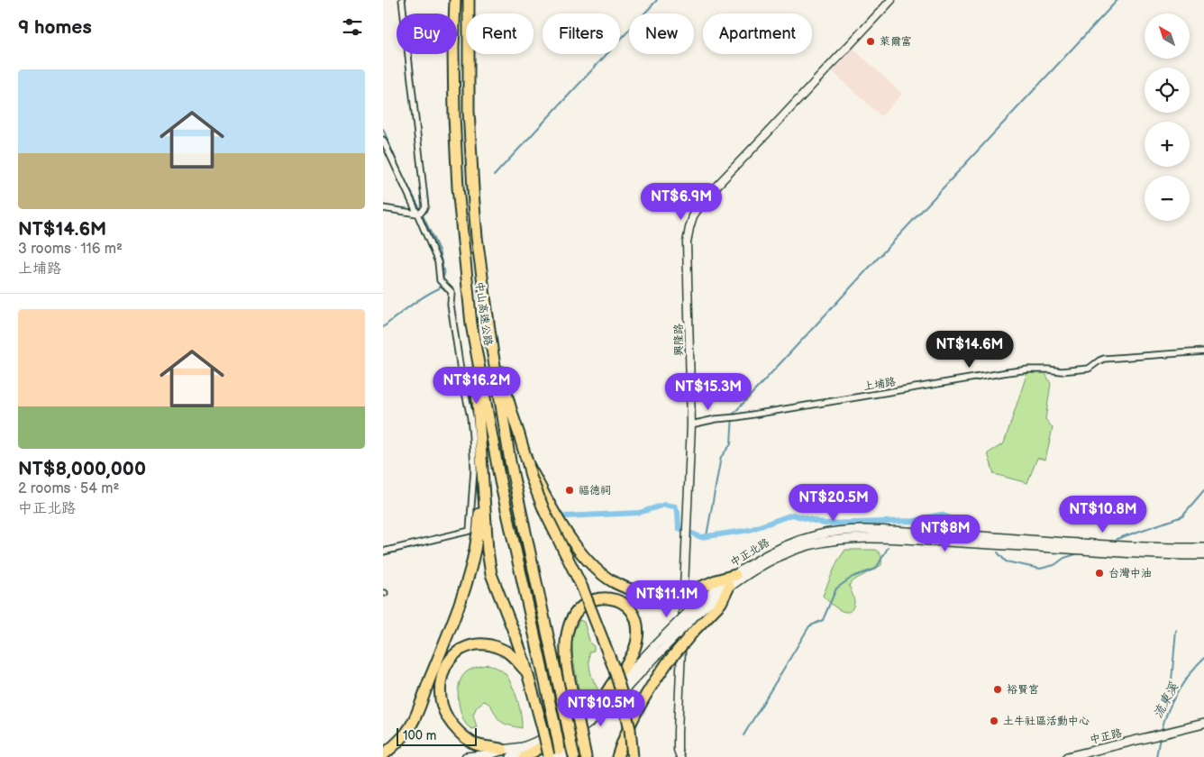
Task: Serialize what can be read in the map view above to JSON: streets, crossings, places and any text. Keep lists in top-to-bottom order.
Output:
{
  "streets": {
    "highway": ["中山高速公路"],
    "main road": ["中正北路", "中正路"],
    "street": ["興隆路", "上埔路"]
  },
  "crossings": [
    ["興隆路", "上埔路"]
  ],
  "water": ["流東溪"],
  "places": [
    "萊爾富",
    "福德祠",
    "台灣中油",
    "裕賢宮",
    "土牛社區活動中心"
  ],
  "scale_bar": "100 m",
  "north": "top left",
  "page": {
    "heading": "9 homes",
    "map_buttons": ["+", "−"],
    "chip": [
      "Buy",
      "Rent",
      "Filters",
      "New",
      "Apartment"
    ],
    "list": [
      {
        "name": "NT$14.6M",
        "note": "3 rooms · 116 m² · 上埔路"
      },
      {
        "name": "NT$8,000,000",
        "note": "2 rooms · 54 m² · 中正北路"
      }
    ],
    "price": [
      "NT$6.9M",
      "NT$14.6M",
      "NT$16.2M",
      "NT$15.3M",
      "NT$20.5M",
      "NT$10.8M",
      "NT$8M",
      "NT$11.1M",
      "NT$10.5M"
    ],
    "scale": "100 m"
  }
}
